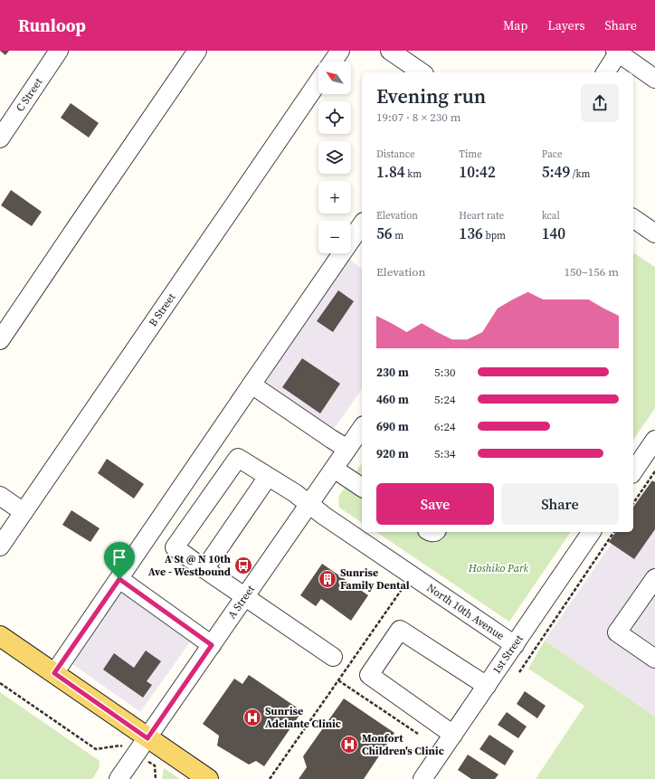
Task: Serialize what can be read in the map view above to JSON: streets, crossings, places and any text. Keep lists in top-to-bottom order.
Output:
{
  "streets": {
    "street": [
      "C Street",
      "B Street",
      "A Street",
      "North 10th Avenue",
      "1st Street"
    ]
  },
  "crossings": [
    ["A Street", "North 10th Avenue"],
    ["North 10th Avenue", "1st Street"]
  ],
  "parks": ["Hoshiko Park"],
  "places": {
    "bus stop": ["A St @ N 10th Ave - Westbound"],
    "building": ["Sunrise Family Dental"],
    "hospital": ["Sunrise Adelante Clinic", "Monfort Children's Clinic"]
  },
  "north": "top left",
  "page": {
    "header": "Runloop",
    "nav": ["Map", "Layers", "Share"],
    "map_buttons": ["+", "−"],
    "heading": ["Evening run", "19:07 · 8 × 230 m"],
    "stats": [
      ["Distance", "1.84 km"],
      ["Time", "10:42"],
      ["Pace", "5:49 /km"],
      ["Elevation", "56 m"],
      ["Heart rate", "136 bpm"],
      ["kcal", "140"]
    ],
    "chart": ["Elevation", "150–156 m"],
    "list": [
      {
        "name": "230 m",
        "note": "5:30"
      },
      {
        "name": "460 m",
        "note": "5:24"
      },
      {
        "name": "690 m",
        "note": "6:24"
      },
      {
        "name": "920 m",
        "note": "5:34"
      }
    ],
    "buttons": ["Save", "Share"]
  }
}
